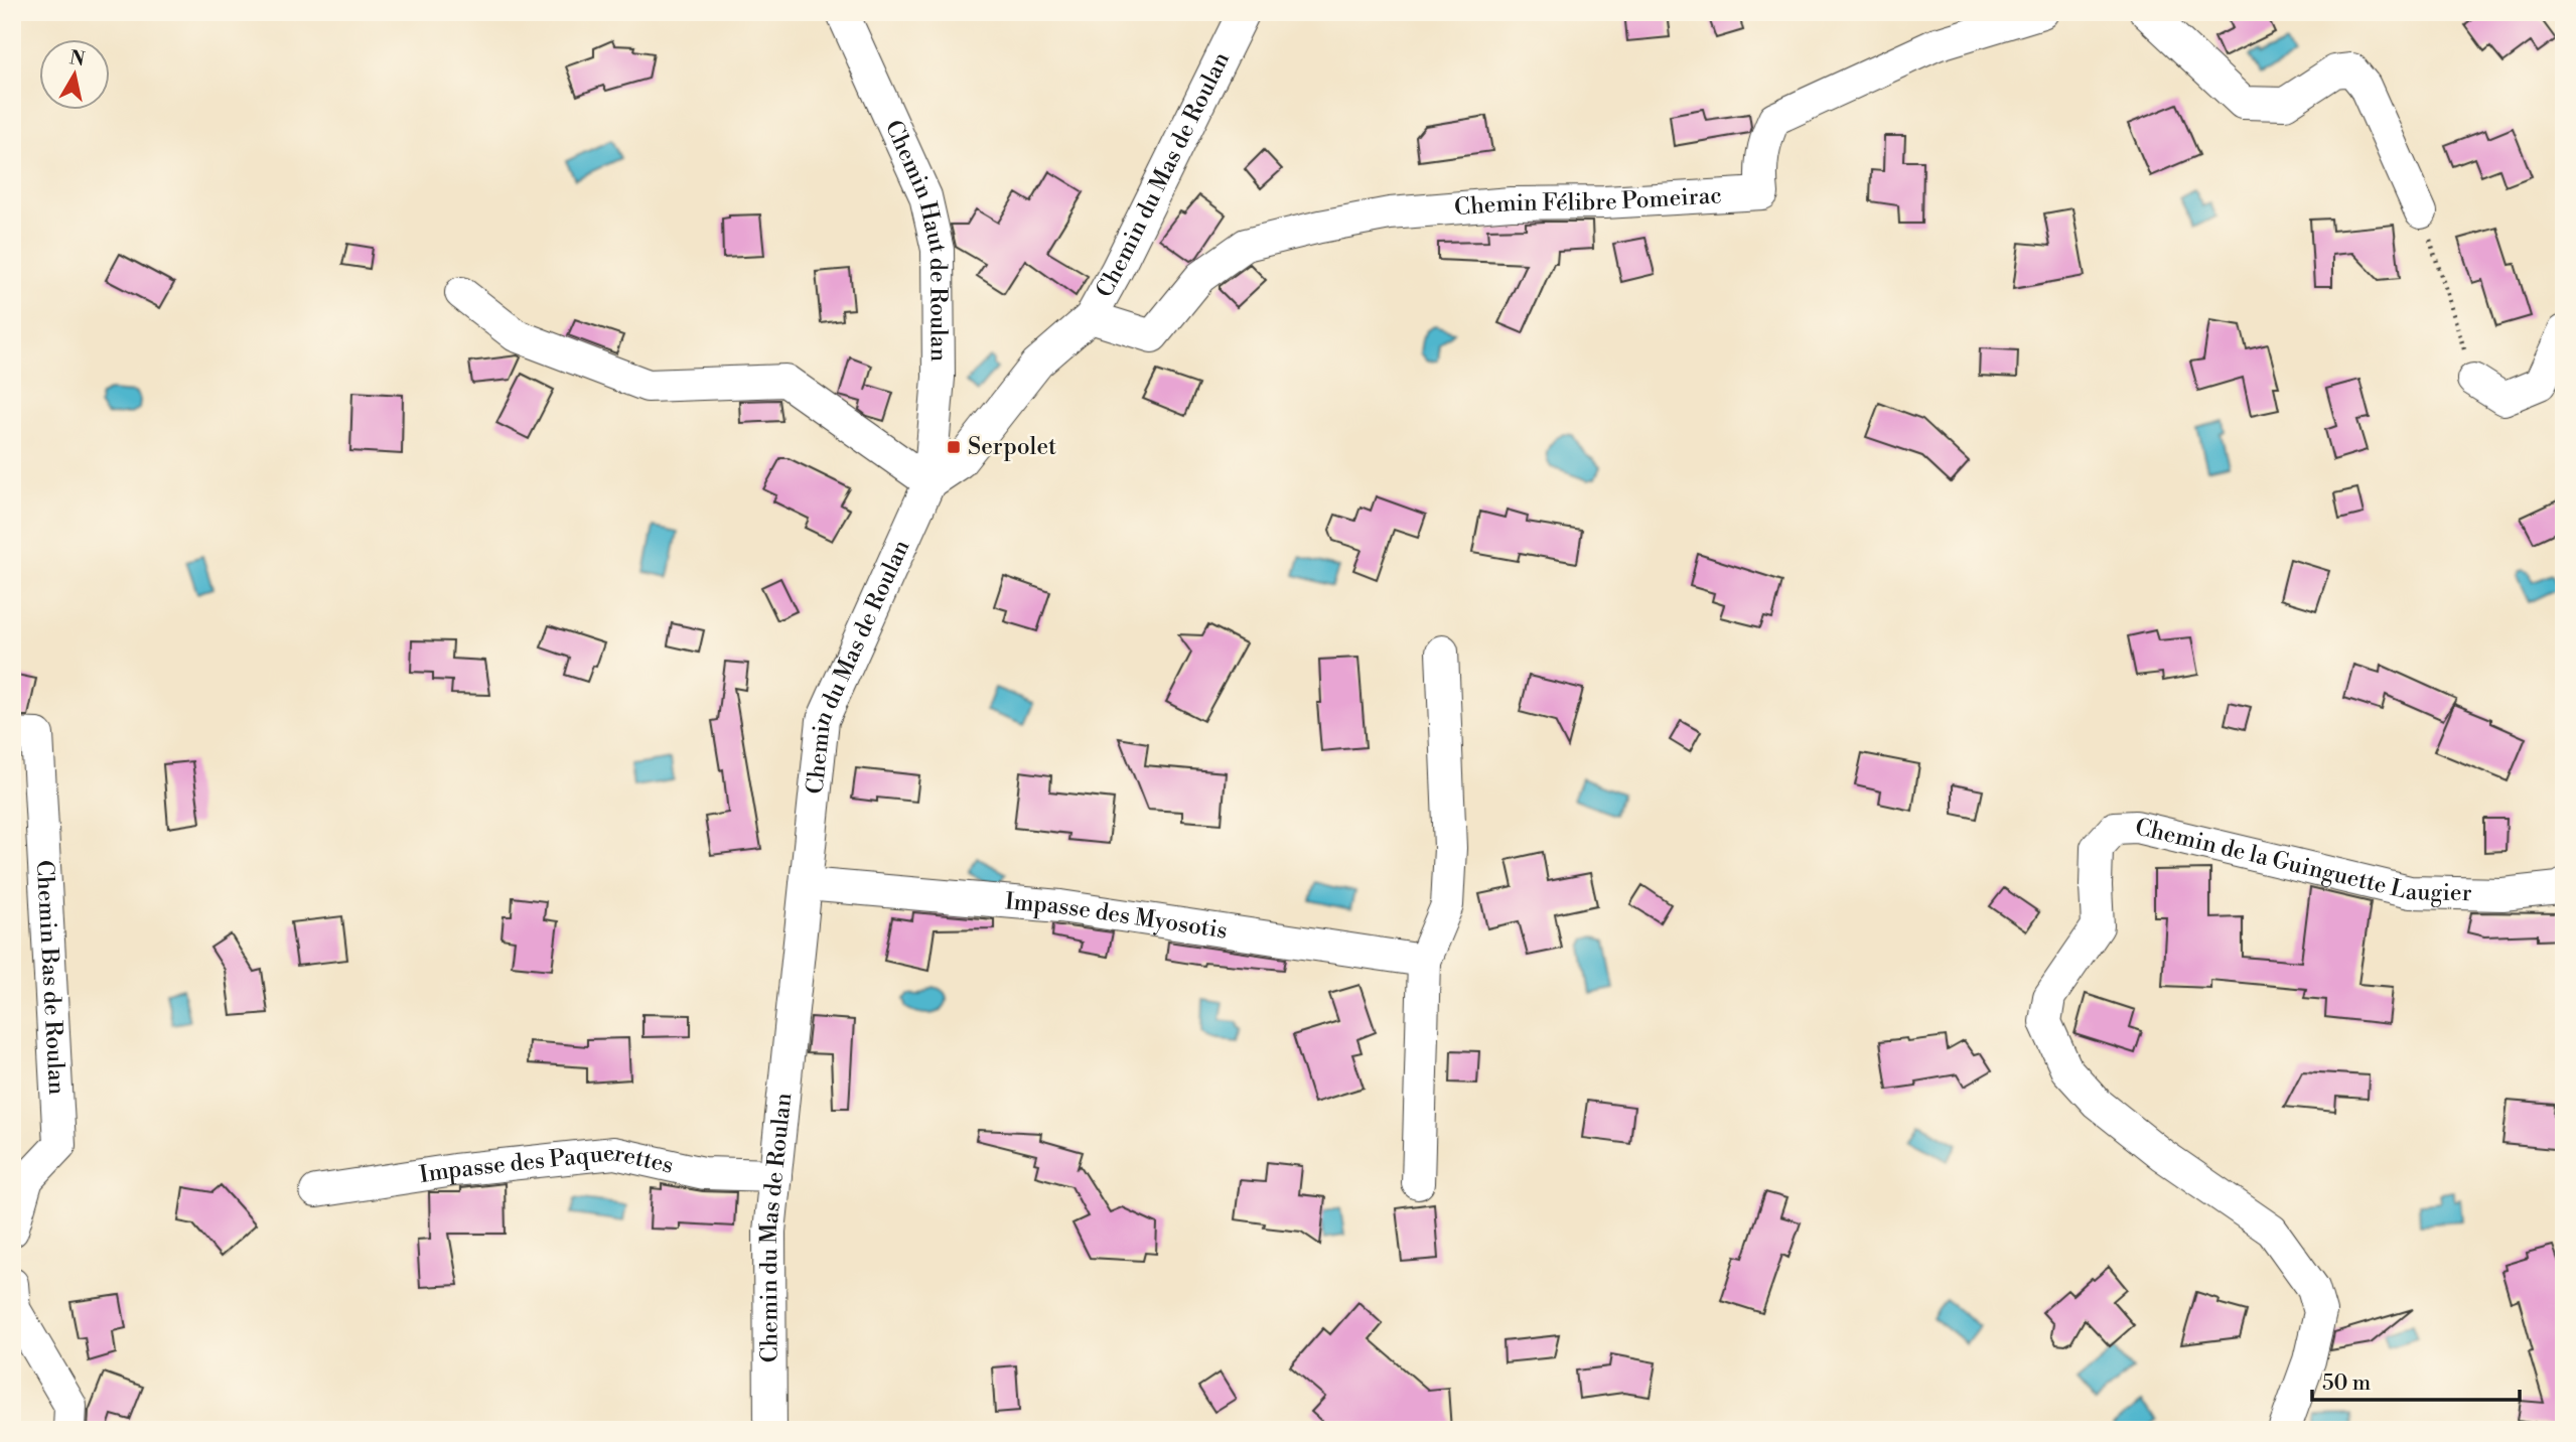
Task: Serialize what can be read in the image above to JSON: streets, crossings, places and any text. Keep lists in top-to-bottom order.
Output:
{
  "streets": {
    "street": [
      "Chemin du Mas de Roulan",
      "Chemin Félibre Pomeirac",
      "Chemin Haut de Roulan",
      "Chemin de la Guinguette Laugier",
      "Impasse des Myosotis",
      "Chemin Bas de Roulan",
      "Impasse des Paquerettes"
    ]
  },
  "crossings": [
    ["Chemin du Mas de Roulan", "Chemin Félibre Pomeirac"],
    ["Chemin du Mas de Roulan", "Chemin Haut de Roulan"],
    ["Chemin du Mas de Roulan", "Impasse des Myosotis"],
    ["Chemin du Mas de Roulan", "Impasse des Paquerettes"]
  ],
  "places": {
    "transit": ["Serpolet"]
  },
  "scale_bar": "50 m",
  "north": "top"
}
